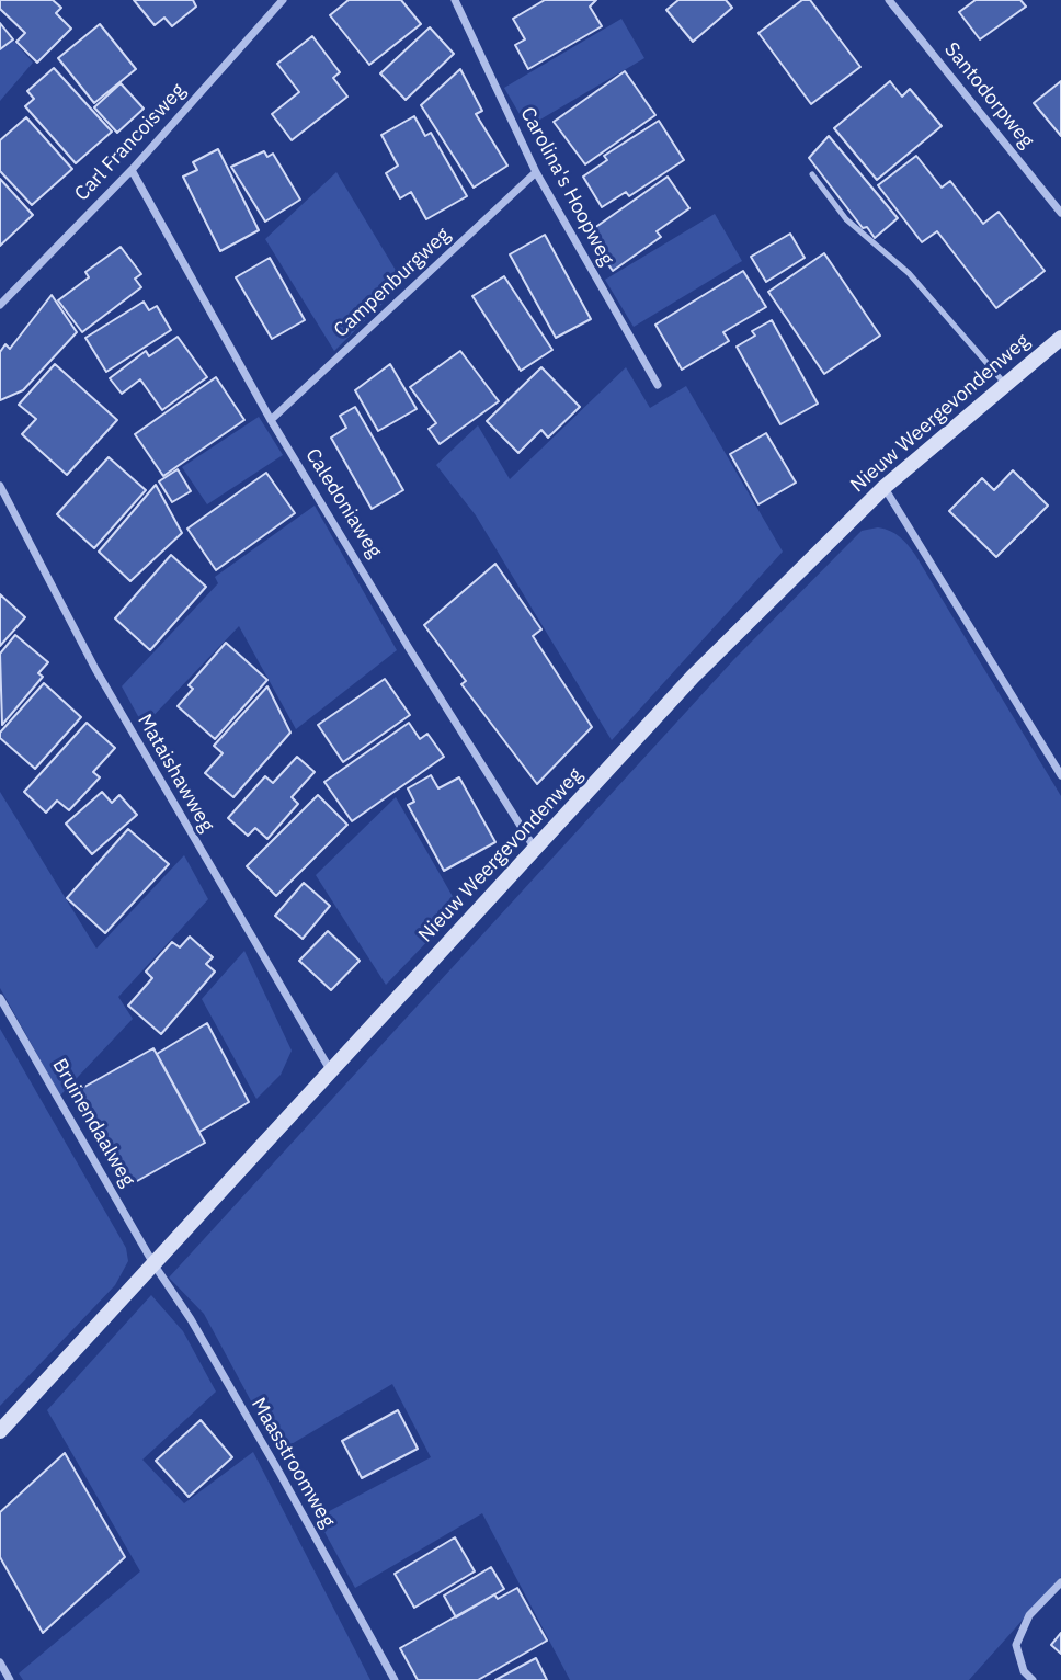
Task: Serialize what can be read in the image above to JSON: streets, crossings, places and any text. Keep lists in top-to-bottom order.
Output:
{
  "streets": {
    "street": [
      "Santodorpweg",
      "Carl Francoisweg",
      "Carolina's Hoopweg",
      "Campenburgweg",
      "Nieuw Weergevondenweg",
      "Caledoniaweg",
      "Mataishawweg",
      "Bruinendaalweg",
      "Maasstroomweg"
    ]
  },
  "crossings": [
    ["Carl Francoisweg", "Caledoniaweg"],
    ["Carolina's Hoopweg", "Campenburgweg"],
    ["Campenburgweg", "Caledoniaweg"],
    ["Nieuw Weergevondenweg", "Caledoniaweg"],
    ["Nieuw Weergevondenweg", "Mataishawweg"],
    ["Nieuw Weergevondenweg", "Bruinendaalweg"],
    ["Nieuw Weergevondenweg", "Maasstroomweg"],
    ["Bruinendaalweg", "Maasstroomweg"]
  ]
}
